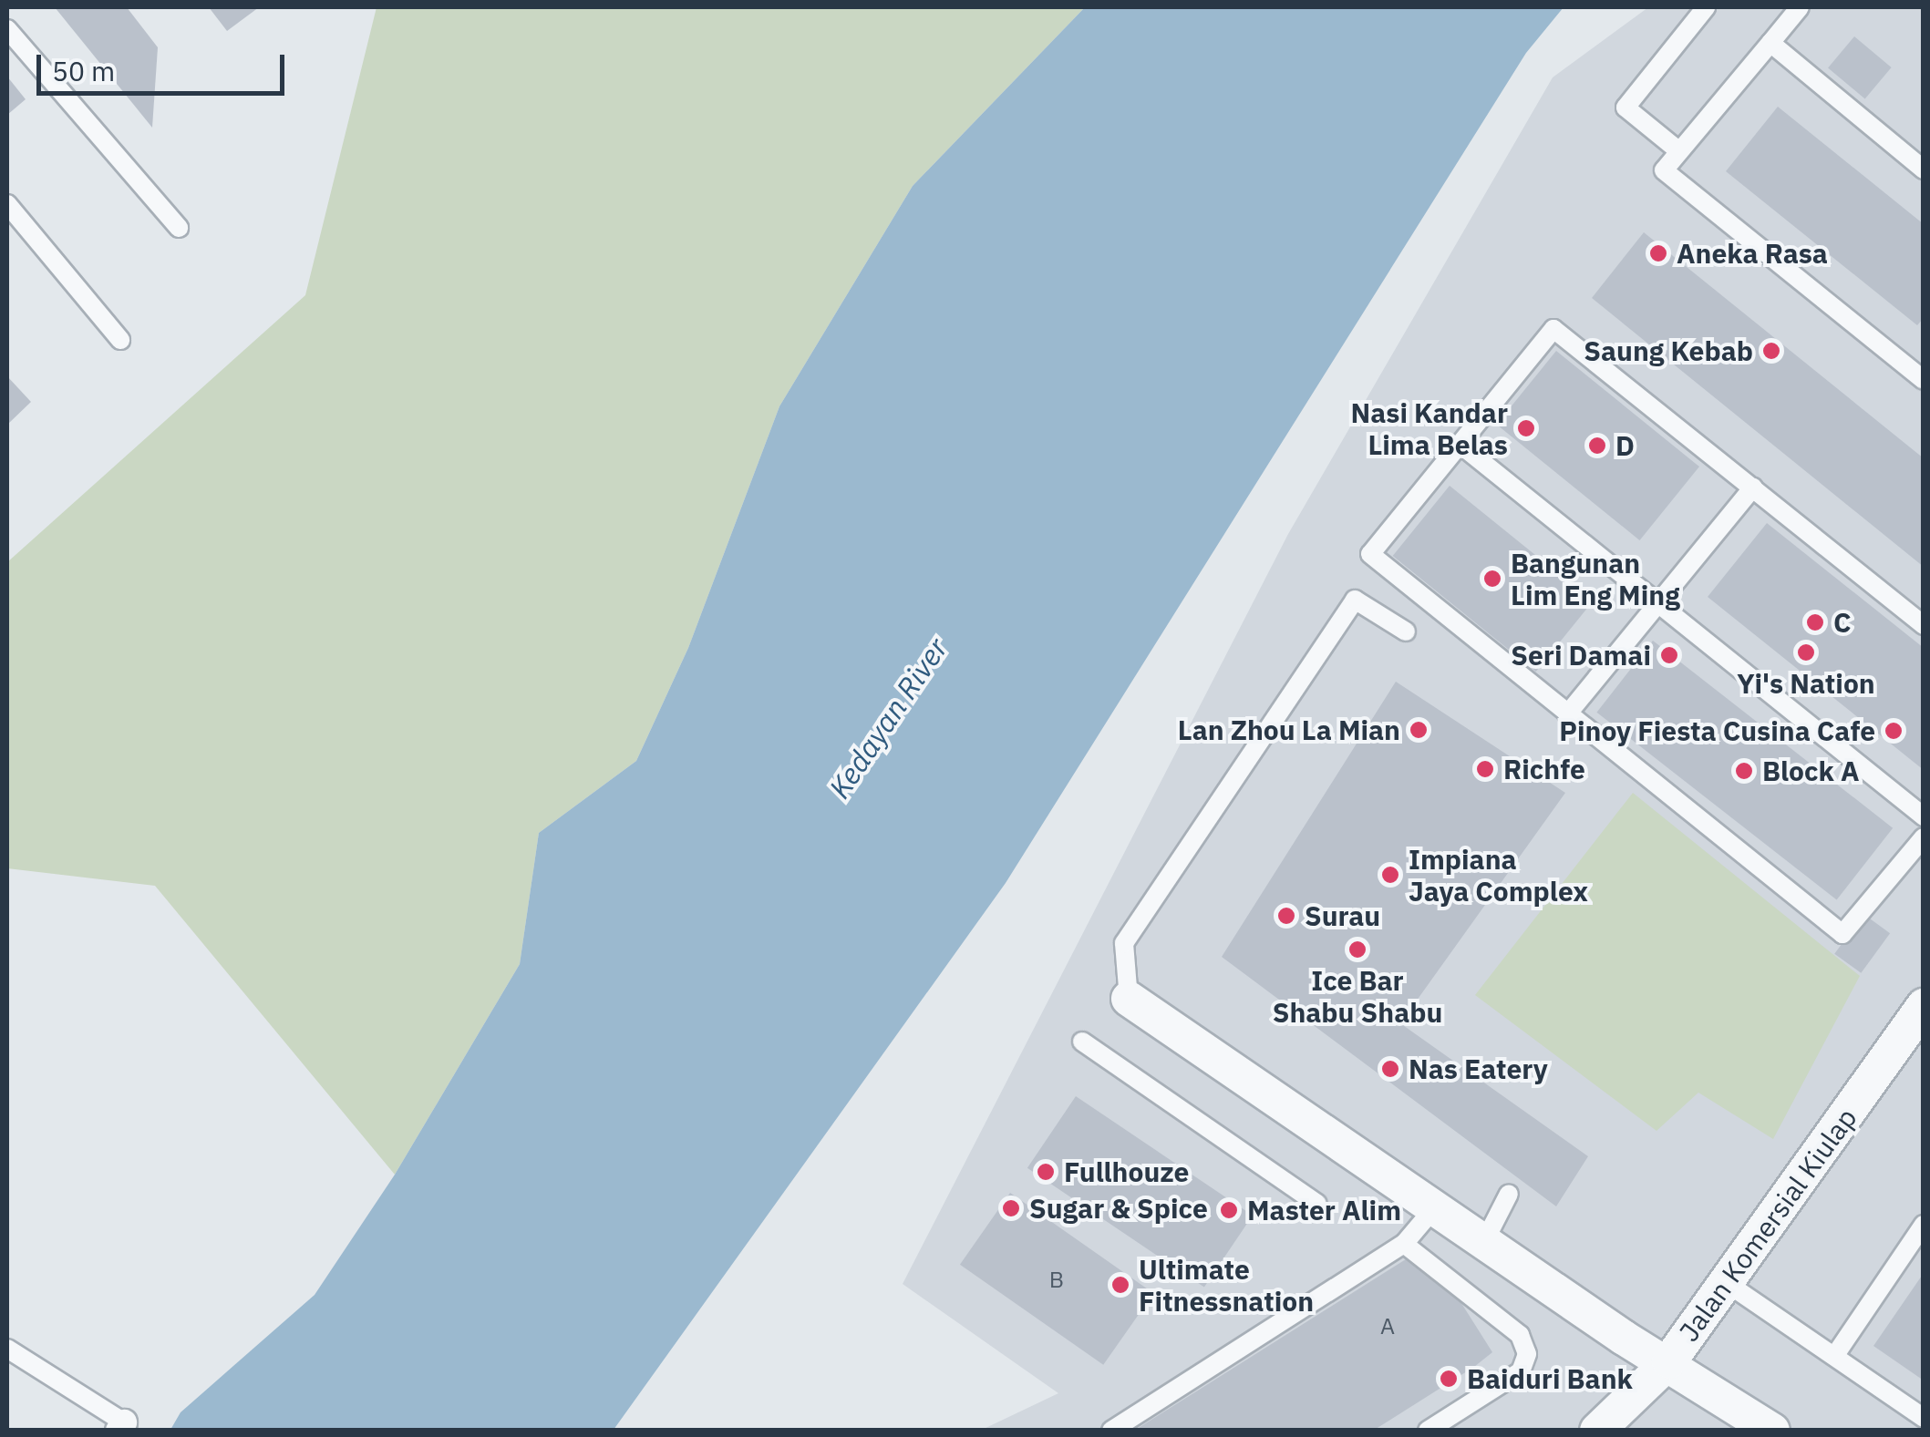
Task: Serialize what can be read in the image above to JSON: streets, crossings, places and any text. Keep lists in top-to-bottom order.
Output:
{
  "streets": {
    "street": ["Jalan Komersial Kiulap"]
  },
  "water": ["Kedayan River"],
  "places": [
    "Aneka Rasa",
    "Saung Kebab",
    "Nasi Kandar Lima Belas",
    "D",
    "Bangunan Lim Eng Ming",
    "C",
    "Yi's Nation",
    "Seri Damai",
    "Lan Zhou La Mian",
    "Pinoy Fiesta Cusina Cafe",
    "Richfe",
    "Block A",
    "Impiana Jaya Complex",
    "Surau",
    "Ice Bar Shabu Shabu",
    "Nas Eatery",
    "Fullhouze",
    "Sugar & Spice",
    "Master Alim",
    "Ultimate Fitnessnation",
    "Baiduri Bank"
  ],
  "house_numbers": ["B", "A"],
  "scale_bar": "50 m"
}
